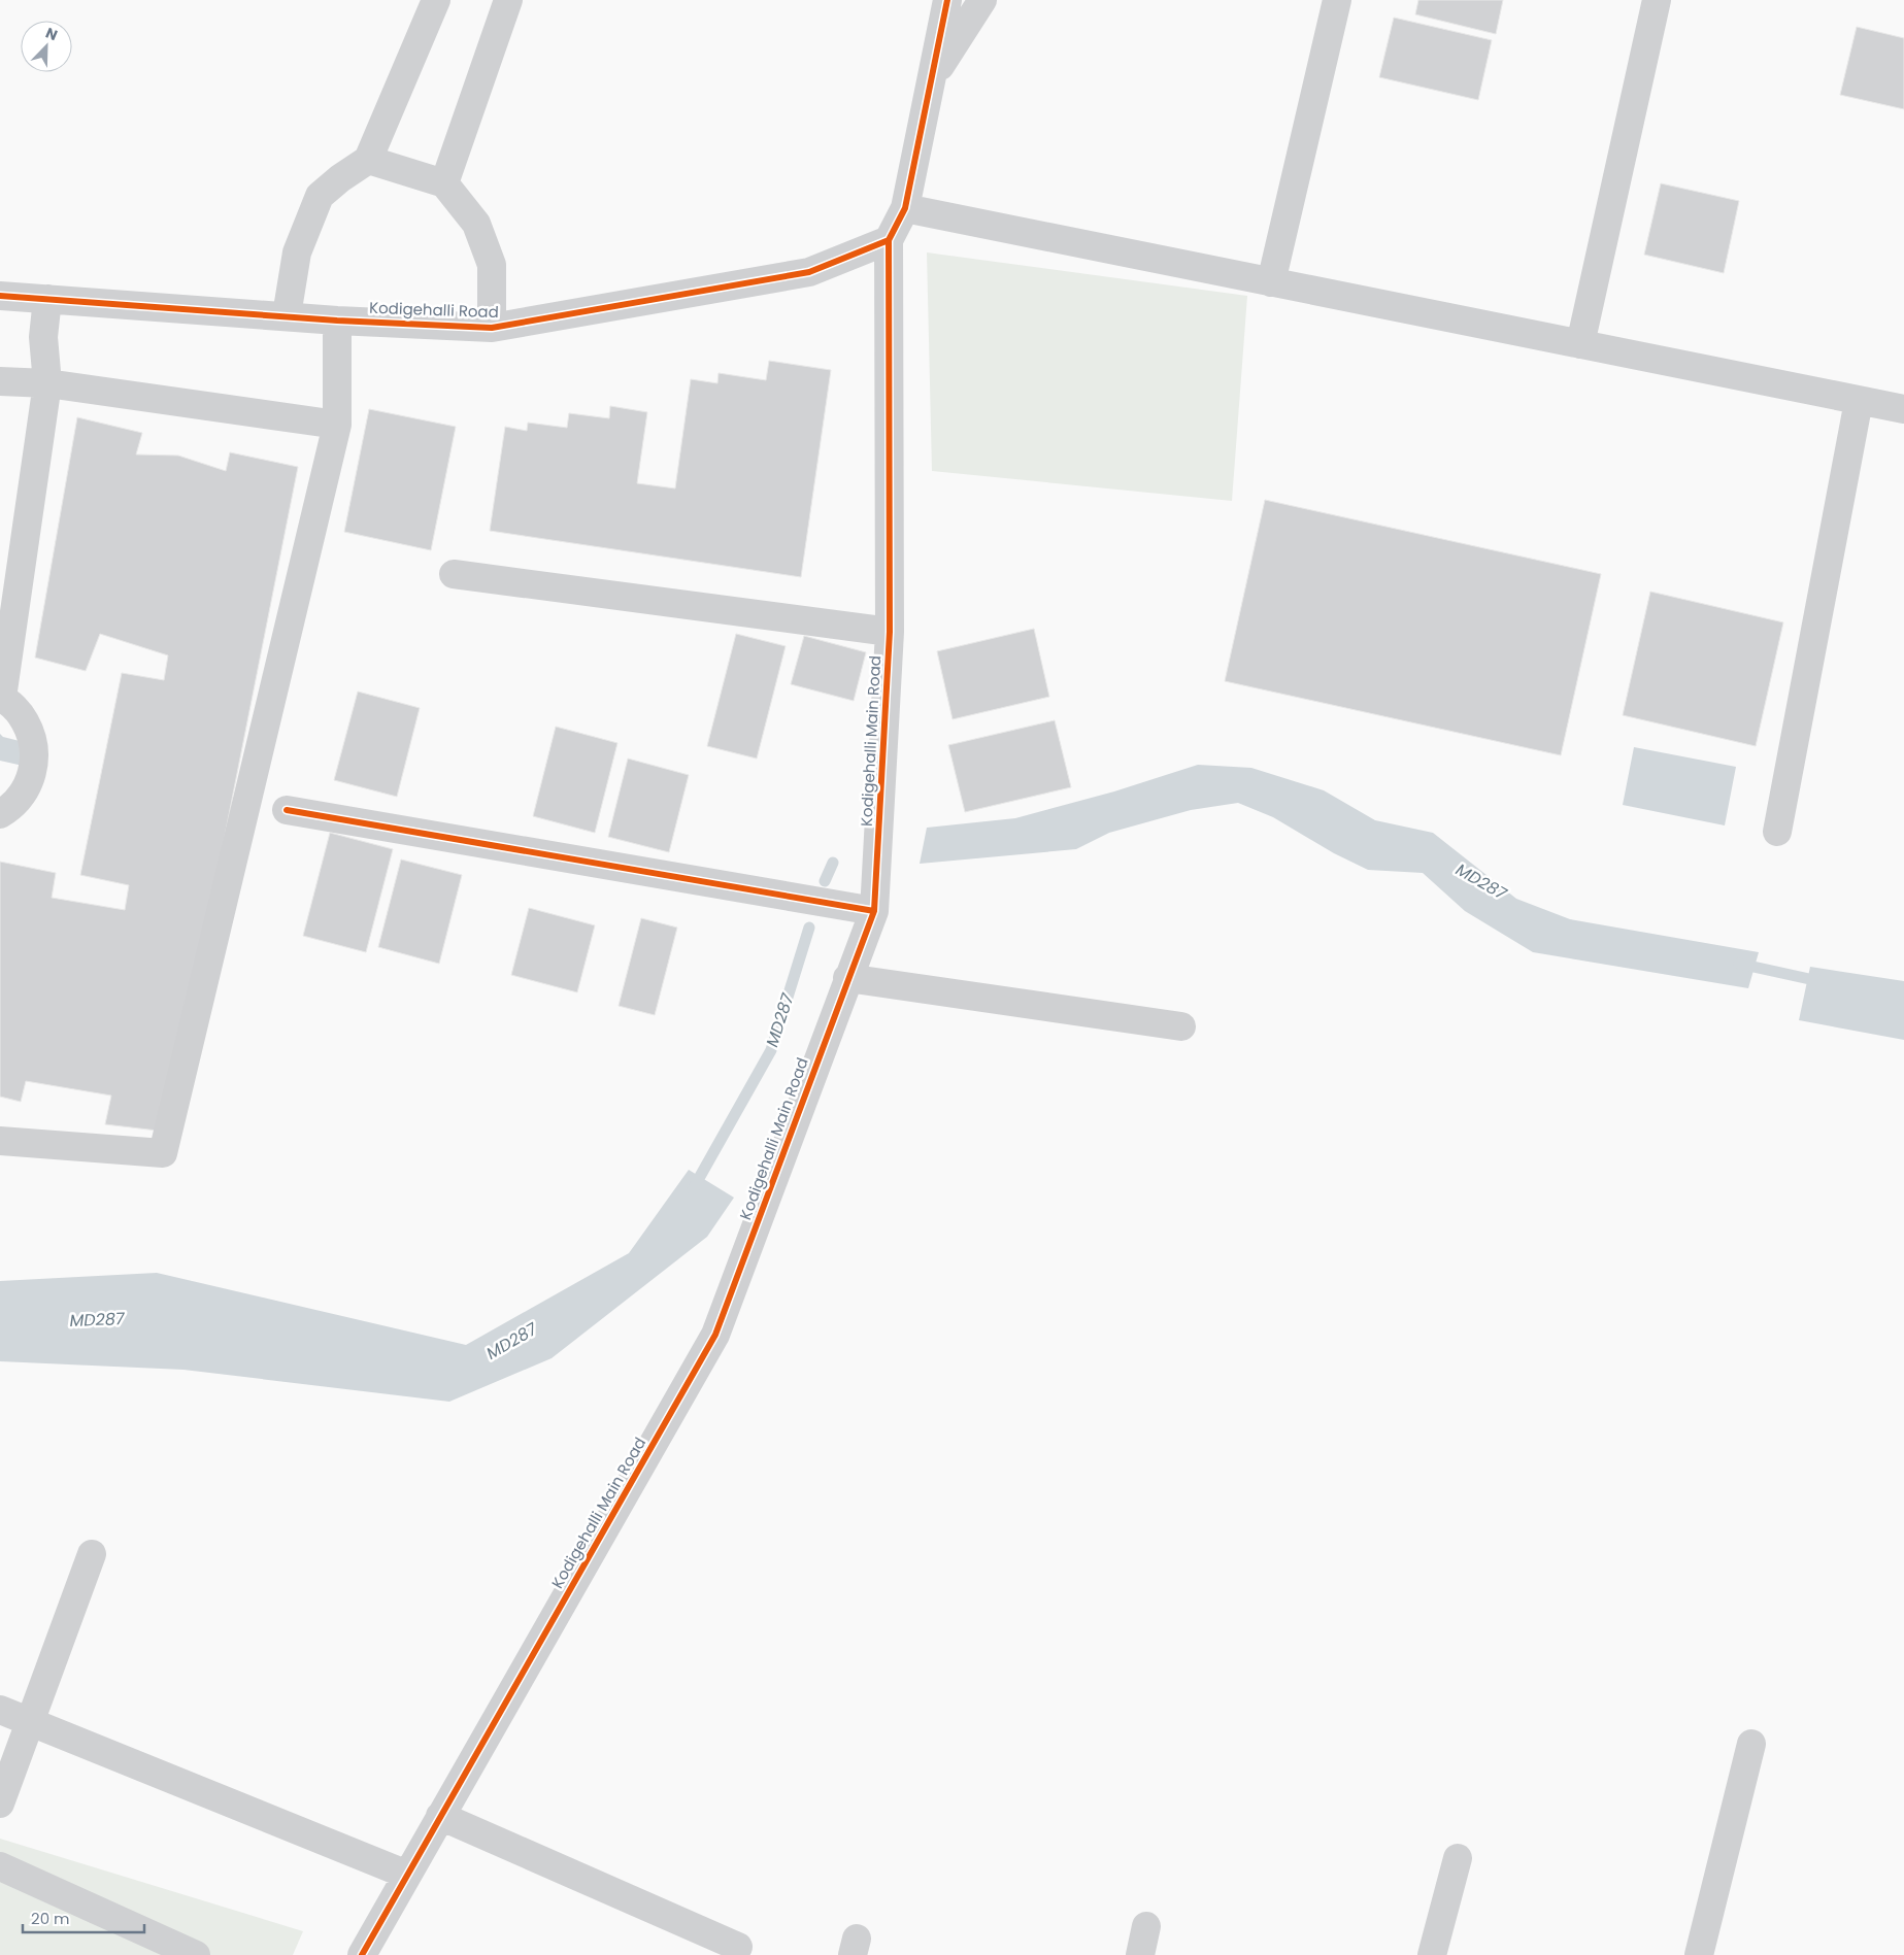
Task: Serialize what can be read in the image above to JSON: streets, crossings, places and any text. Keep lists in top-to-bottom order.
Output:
{
  "streets": {
    "street": ["Kodigehalli Road", "Kodigehalli Main Road"]
  },
  "crossings": [
    ["Kodigehalli Road", "Kodigehalli Main Road"]
  ],
  "water": ["MD287"],
  "scale_bar": "20 m",
  "north": "top right"
}
